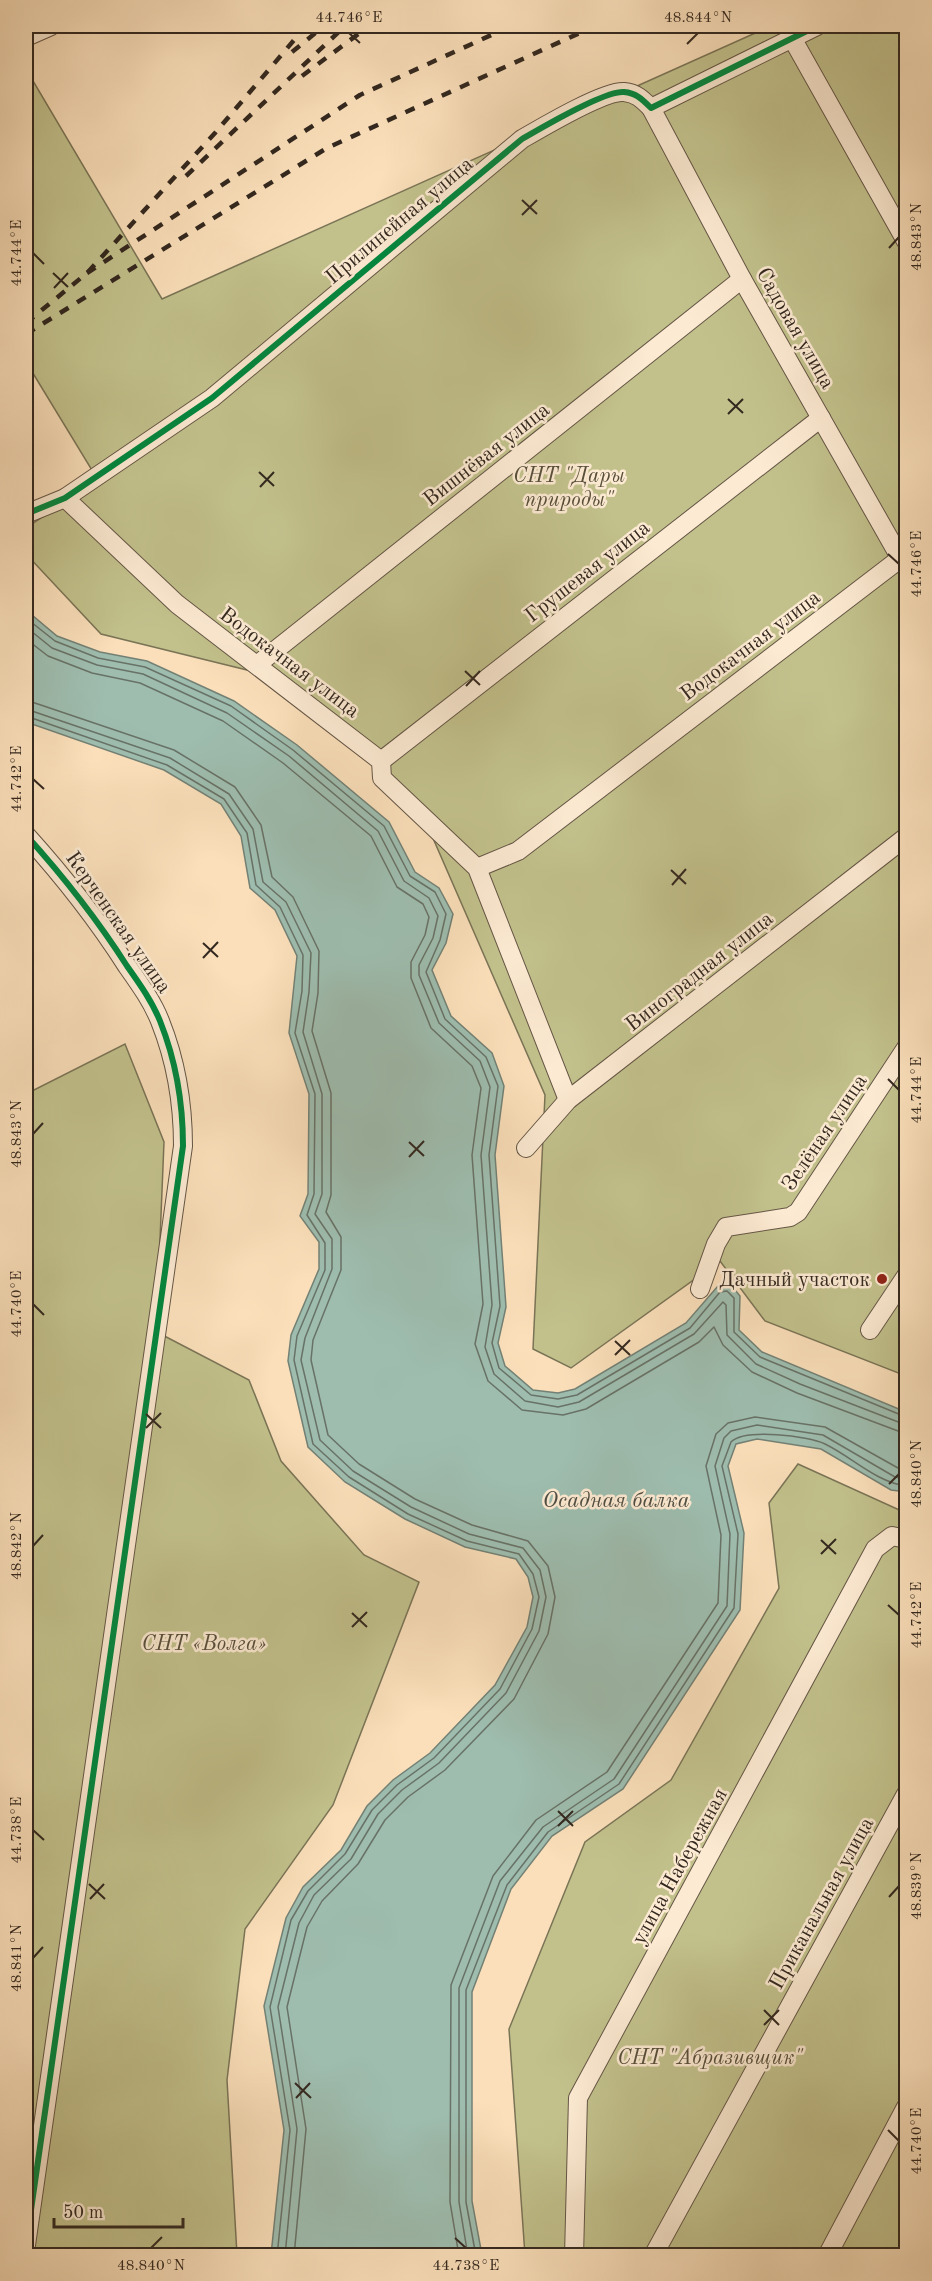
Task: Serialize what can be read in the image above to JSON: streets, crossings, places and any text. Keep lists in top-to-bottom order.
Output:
{
  "streets": {
    "street": [
      "Прилинейная улица",
      "Садовая улица",
      "Вишнёвая улица",
      "Грушевая улица",
      "Водокачная улица",
      "Керченская улица",
      "Виноградная улица",
      "Зелёная улица",
      "улица Набережная",
      "Приканальная улица"
    ]
  },
  "crossings": [
    ["Прилинейная улица", "Садовая улица"],
    ["Прилинейная улица", "Водокачная улица"],
    ["Садовая улица", "Вишнёвая улица"],
    ["Садовая улица", "Грушевая улица"],
    ["Садовая улица", "Водокачная улица"],
    ["Вишнёвая улица", "Водокачная улица"],
    ["Грушевая улица", "Водокачная улица"],
    ["Водокачная улица", "Виноградная улица"]
  ],
  "water": ["Осадная балка"],
  "parks": ["СНТ \"Дары природы\"", "СНТ «Волга»", "СНТ \"Абразивщик\""],
  "places": ["Дачный участок"],
  "scale_bar": "50 m",
  "coordinates": [
    "44.746°E",
    "48.844°N",
    "48.843°N",
    "44.744°E",
    "44.742°E",
    "44.740°E",
    "48.840°N",
    "48.842°N",
    "44.738°E",
    "48.839°N",
    "48.841°N"
  ]
}
